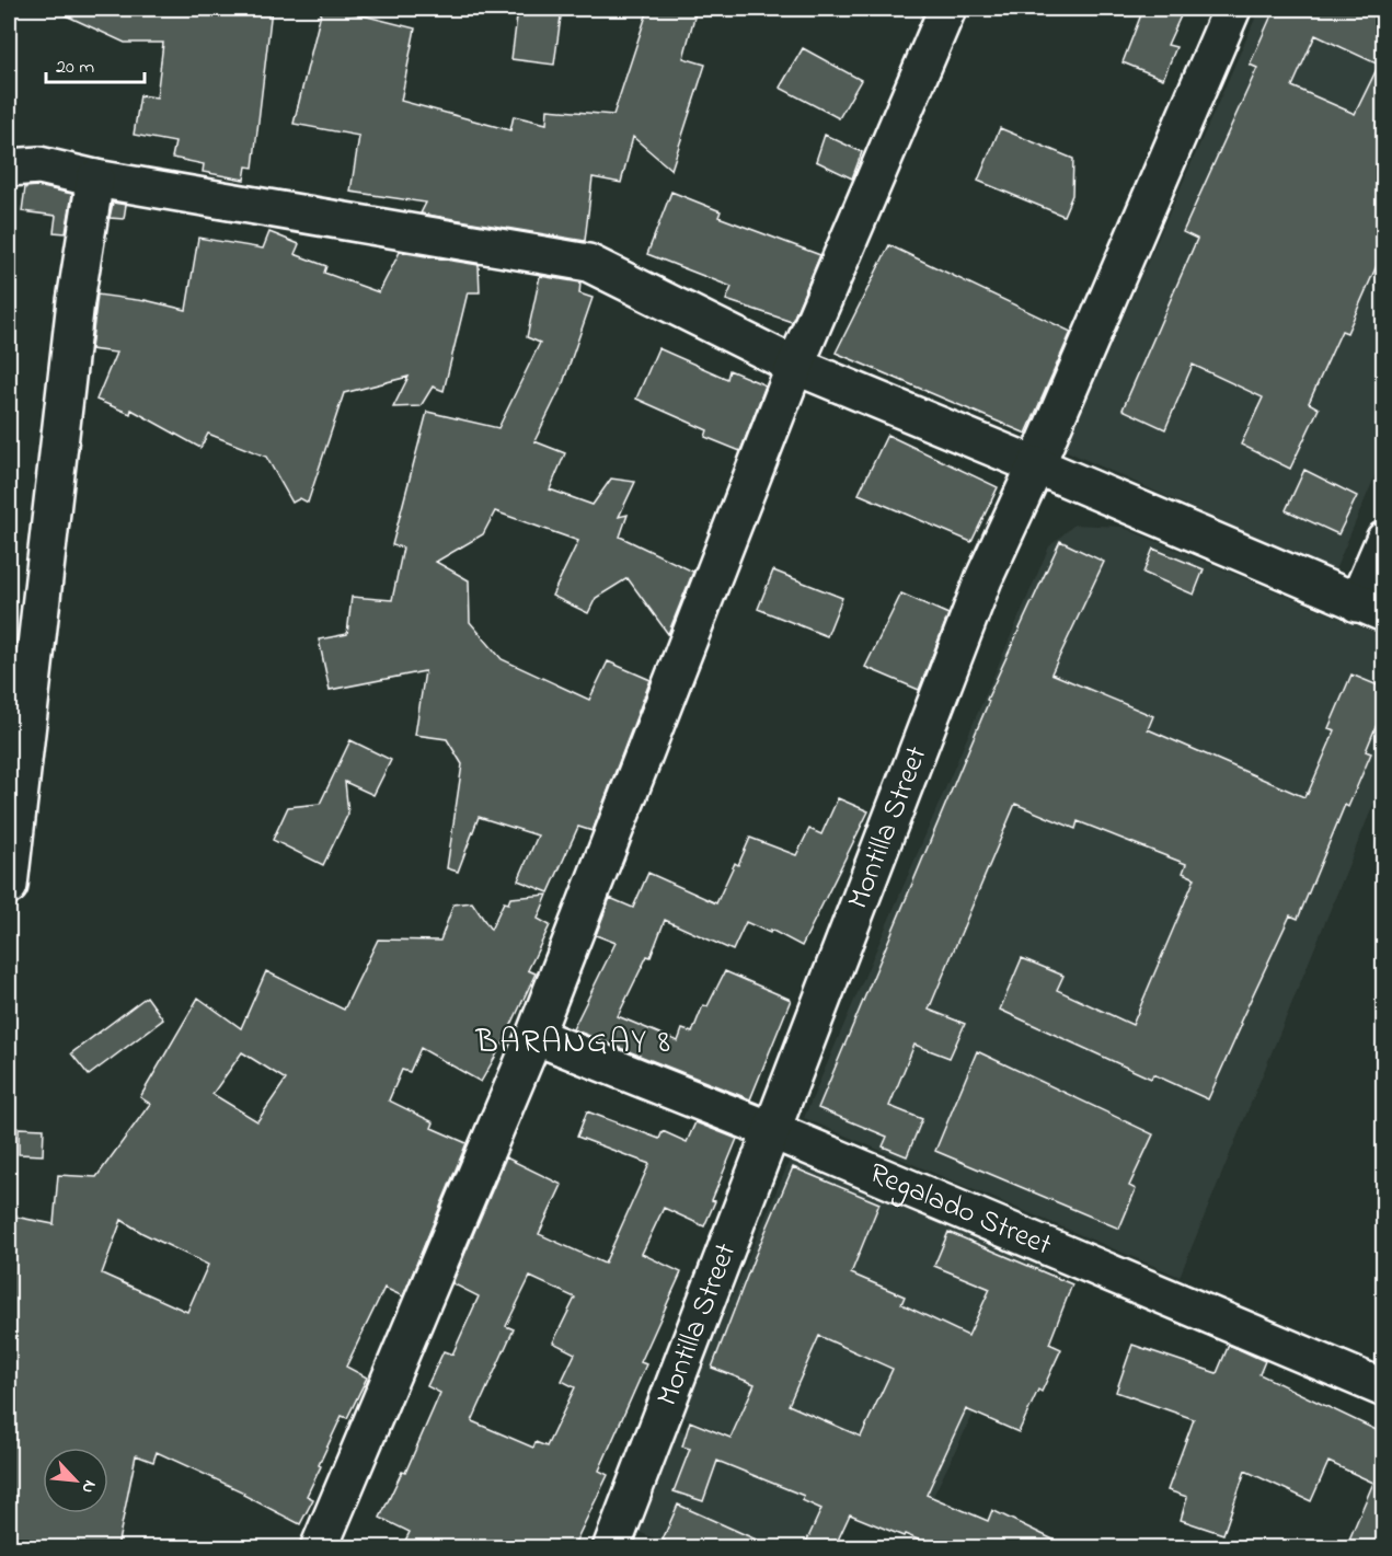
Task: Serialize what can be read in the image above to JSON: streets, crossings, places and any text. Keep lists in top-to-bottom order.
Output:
{
  "streets": {
    "street": ["Montilla Street", "Regalado Street"]
  },
  "crossings": [
    ["Montilla Street", "Regalado Street"]
  ],
  "districts": ["BARANGAY 8"],
  "scale_bar": "20 m",
  "north": "bottom right"
}
